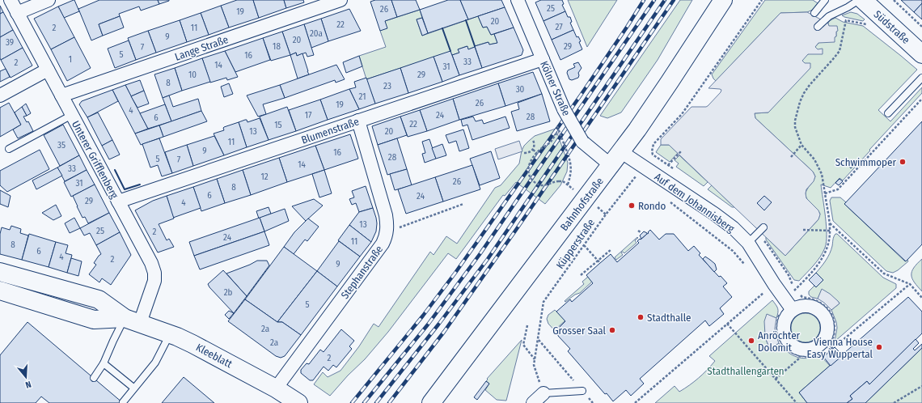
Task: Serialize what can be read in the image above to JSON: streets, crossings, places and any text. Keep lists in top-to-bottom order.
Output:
{
  "streets": {
    "main road": ["Südstraße", "Bahnhofstraße", "Kleeblatt"],
    "street": [
      "Lange Straße",
      "Kölner Straße",
      "Blumenstraße",
      "Unterer Grifflenberg",
      "Auf dem Johannisberg",
      "Stephanstraße"
    ],
    "path": ["Küpperstraße"]
  },
  "crossings": [
    ["Lange Straße", "Unterer Grifflenberg"],
    ["Kölner Straße", "Blumenstraße"],
    ["Kölner Straße", "Auf dem Johannisberg"],
    ["Kölner Straße", "Bahnhofstraße"],
    ["Blumenstraße", "Unterer Grifflenberg"],
    ["Blumenstraße", "Stephanstraße"],
    ["Unterer Grifflenberg", "Kleeblatt"],
    ["Auf dem Johannisberg", "Bahnhofstraße"],
    ["Auf dem Johannisberg", "Küpperstraße"],
    ["Stephanstraße", "Kleeblatt"]
  ],
  "parks": ["Stadthallengarten"],
  "places": [
    "Schwimmoper",
    "Rondo",
    "Stadthalle",
    "Grosser Saal",
    "Anröchter Dolomit",
    "Vienna House Easy Wuppertal"
  ],
  "house_numbers": [
    "25",
    "26",
    "19",
    "20",
    "22",
    "27",
    "2",
    "11",
    "20a",
    "9",
    "20",
    "39",
    "18",
    "29",
    "7",
    "5",
    "16",
    "1",
    "33",
    "2",
    "14",
    "31",
    "10",
    "29",
    "8",
    "23",
    "30",
    "21",
    "26",
    "19",
    "4",
    "17",
    "24",
    "28",
    "6",
    "22",
    "15",
    "13",
    "20",
    "11",
    "35",
    "9",
    "16",
    "28",
    "5",
    "7",
    "14",
    "33",
    "12",
    "26",
    "31",
    "8",
    "6",
    "24",
    "29",
    "4",
    "13",
    "25",
    "2",
    "24",
    "11",
    "8",
    "6",
    "4",
    "2",
    "9",
    "2b",
    "5",
    "2a",
    "2a",
    "2"
  ],
  "north": "bottom"
}
